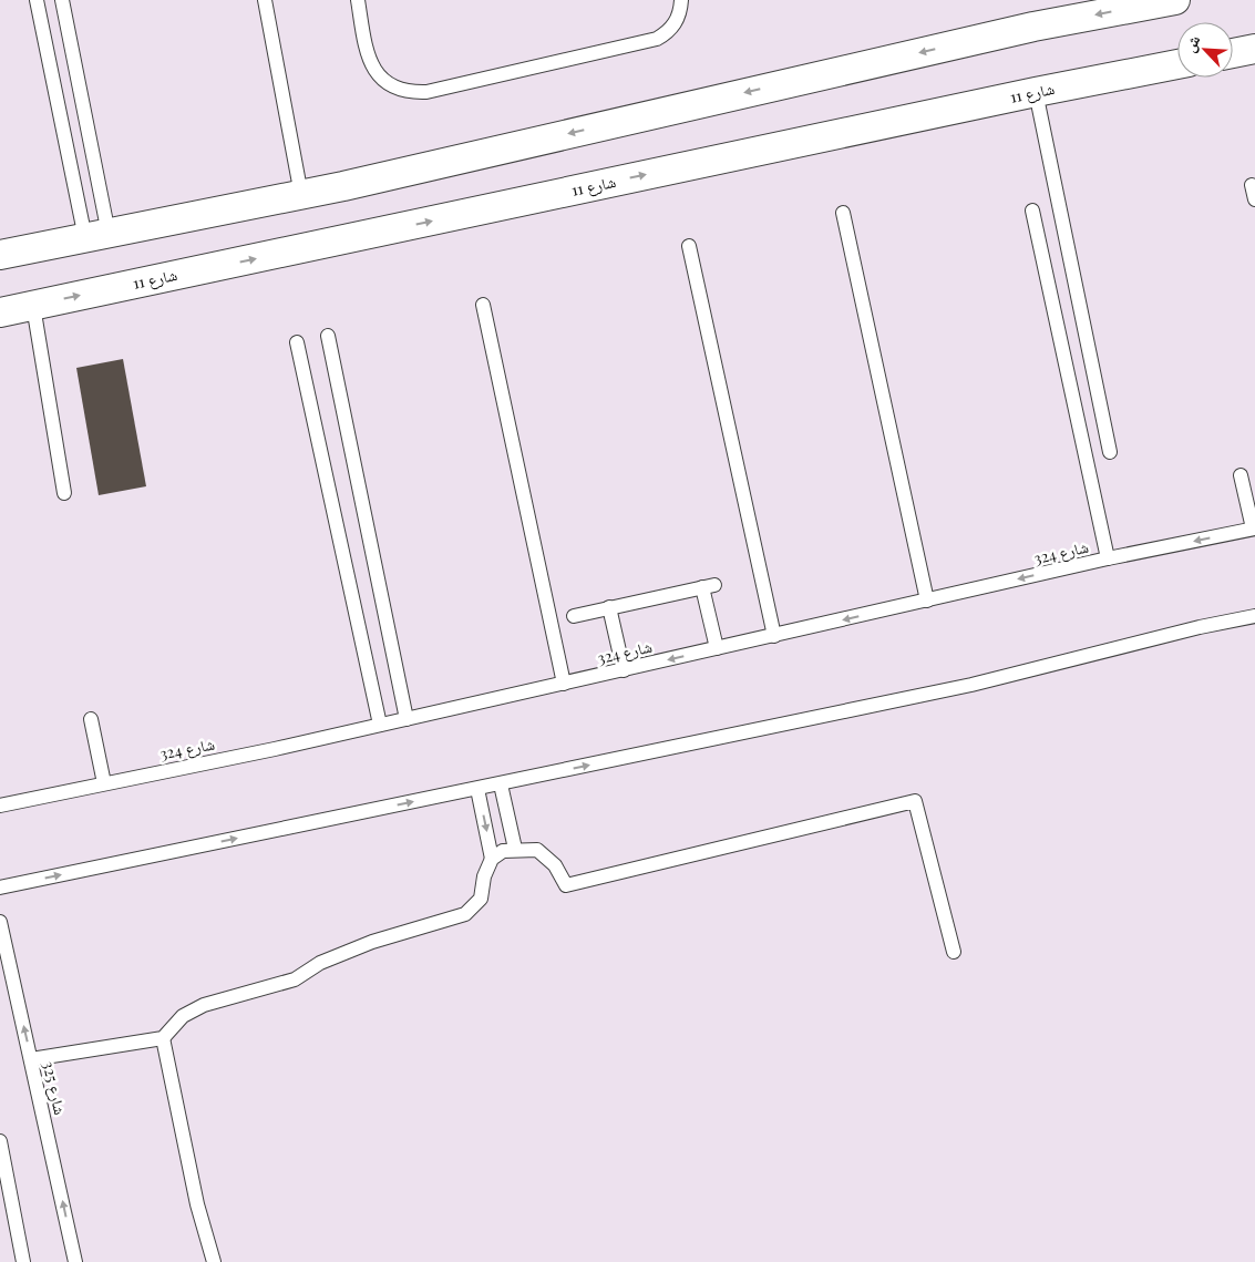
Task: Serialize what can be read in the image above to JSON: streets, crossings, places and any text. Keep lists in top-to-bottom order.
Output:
{
  "streets": {
    "street": ["شارع 11"],
    "lane": ["شارع 324", "شارع 325"]
  },
  "north": "top left"
}
